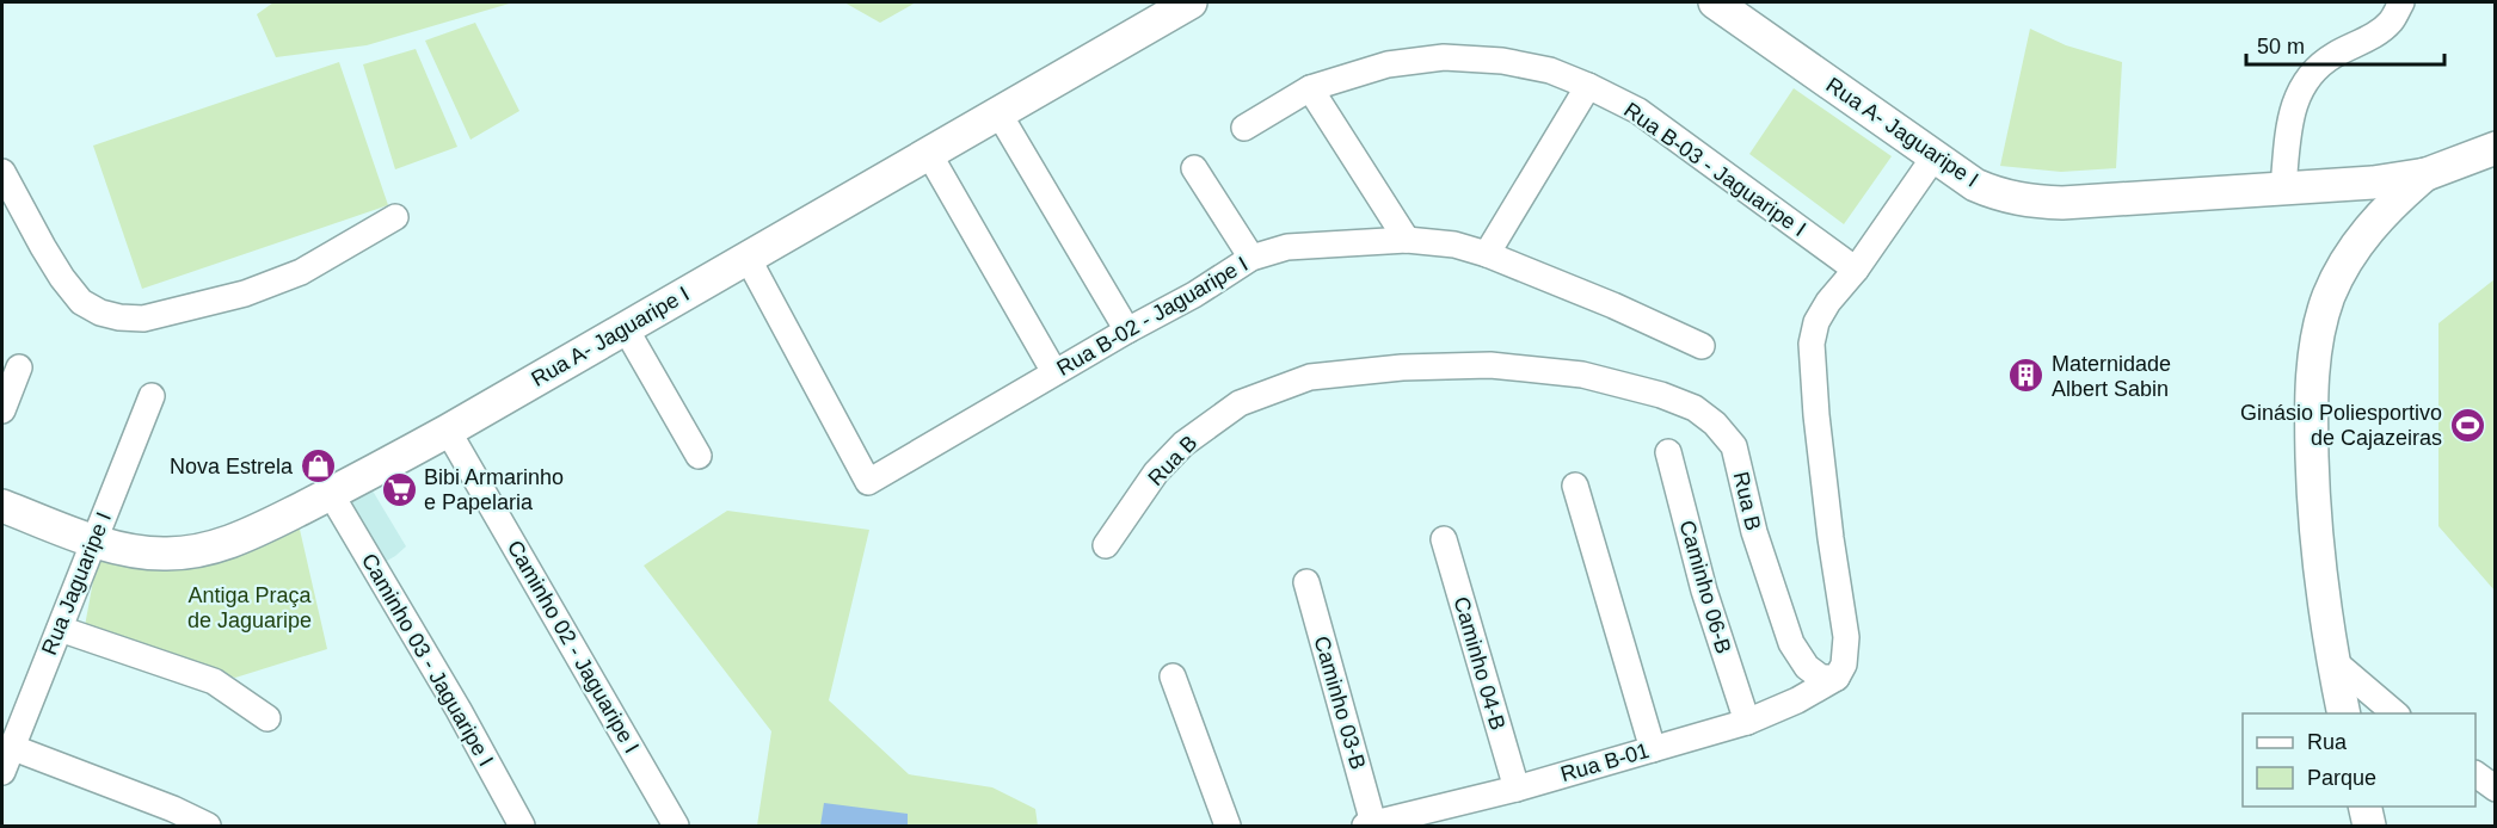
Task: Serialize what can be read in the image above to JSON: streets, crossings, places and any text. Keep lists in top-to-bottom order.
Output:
{
  "streets": {
    "main road": ["Rua A- Jaguaripe I"],
    "street": [
      "Rua B-03 - Jaguaripe I",
      "Rua B-02 - Jaguaripe I",
      "Rua B",
      "Rua Jaguaripe I",
      "Caminho 06-B",
      "Caminho 02 - Jaguaripe I",
      "Caminho 03 - Jaguaripe I",
      "Caminho 04-B",
      "Caminho 03-B",
      "Rua B-01"
    ]
  },
  "crossings": [
    ["Rua A- Jaguaripe I", "Rua B-02 - Jaguaripe I"],
    ["Rua A- Jaguaripe I", "Rua Jaguaripe I"],
    ["Rua A- Jaguaripe I", "Caminho 02 - Jaguaripe I"],
    ["Rua A- Jaguaripe I", "Caminho 03 - Jaguaripe I"],
    ["Rua B", "Rua B-01"],
    ["Caminho 06-B", "Rua B-01"],
    ["Caminho 04-B", "Rua B-01"],
    ["Caminho 03-B", "Rua B-01"]
  ],
  "parks": ["Antiga Praça de Jaguaripe"],
  "places": {
    "building": ["Maternidade Albert Sabin"],
    "sports": ["Ginásio Poliesportivo de Cajazeiras"],
    "shop": ["Nova Estrela"],
    "supermarket": ["Bibi Armarinho e Papelaria"]
  },
  "legend": ["Rua", "Parque"],
  "scale_bar": "50 m"
}
